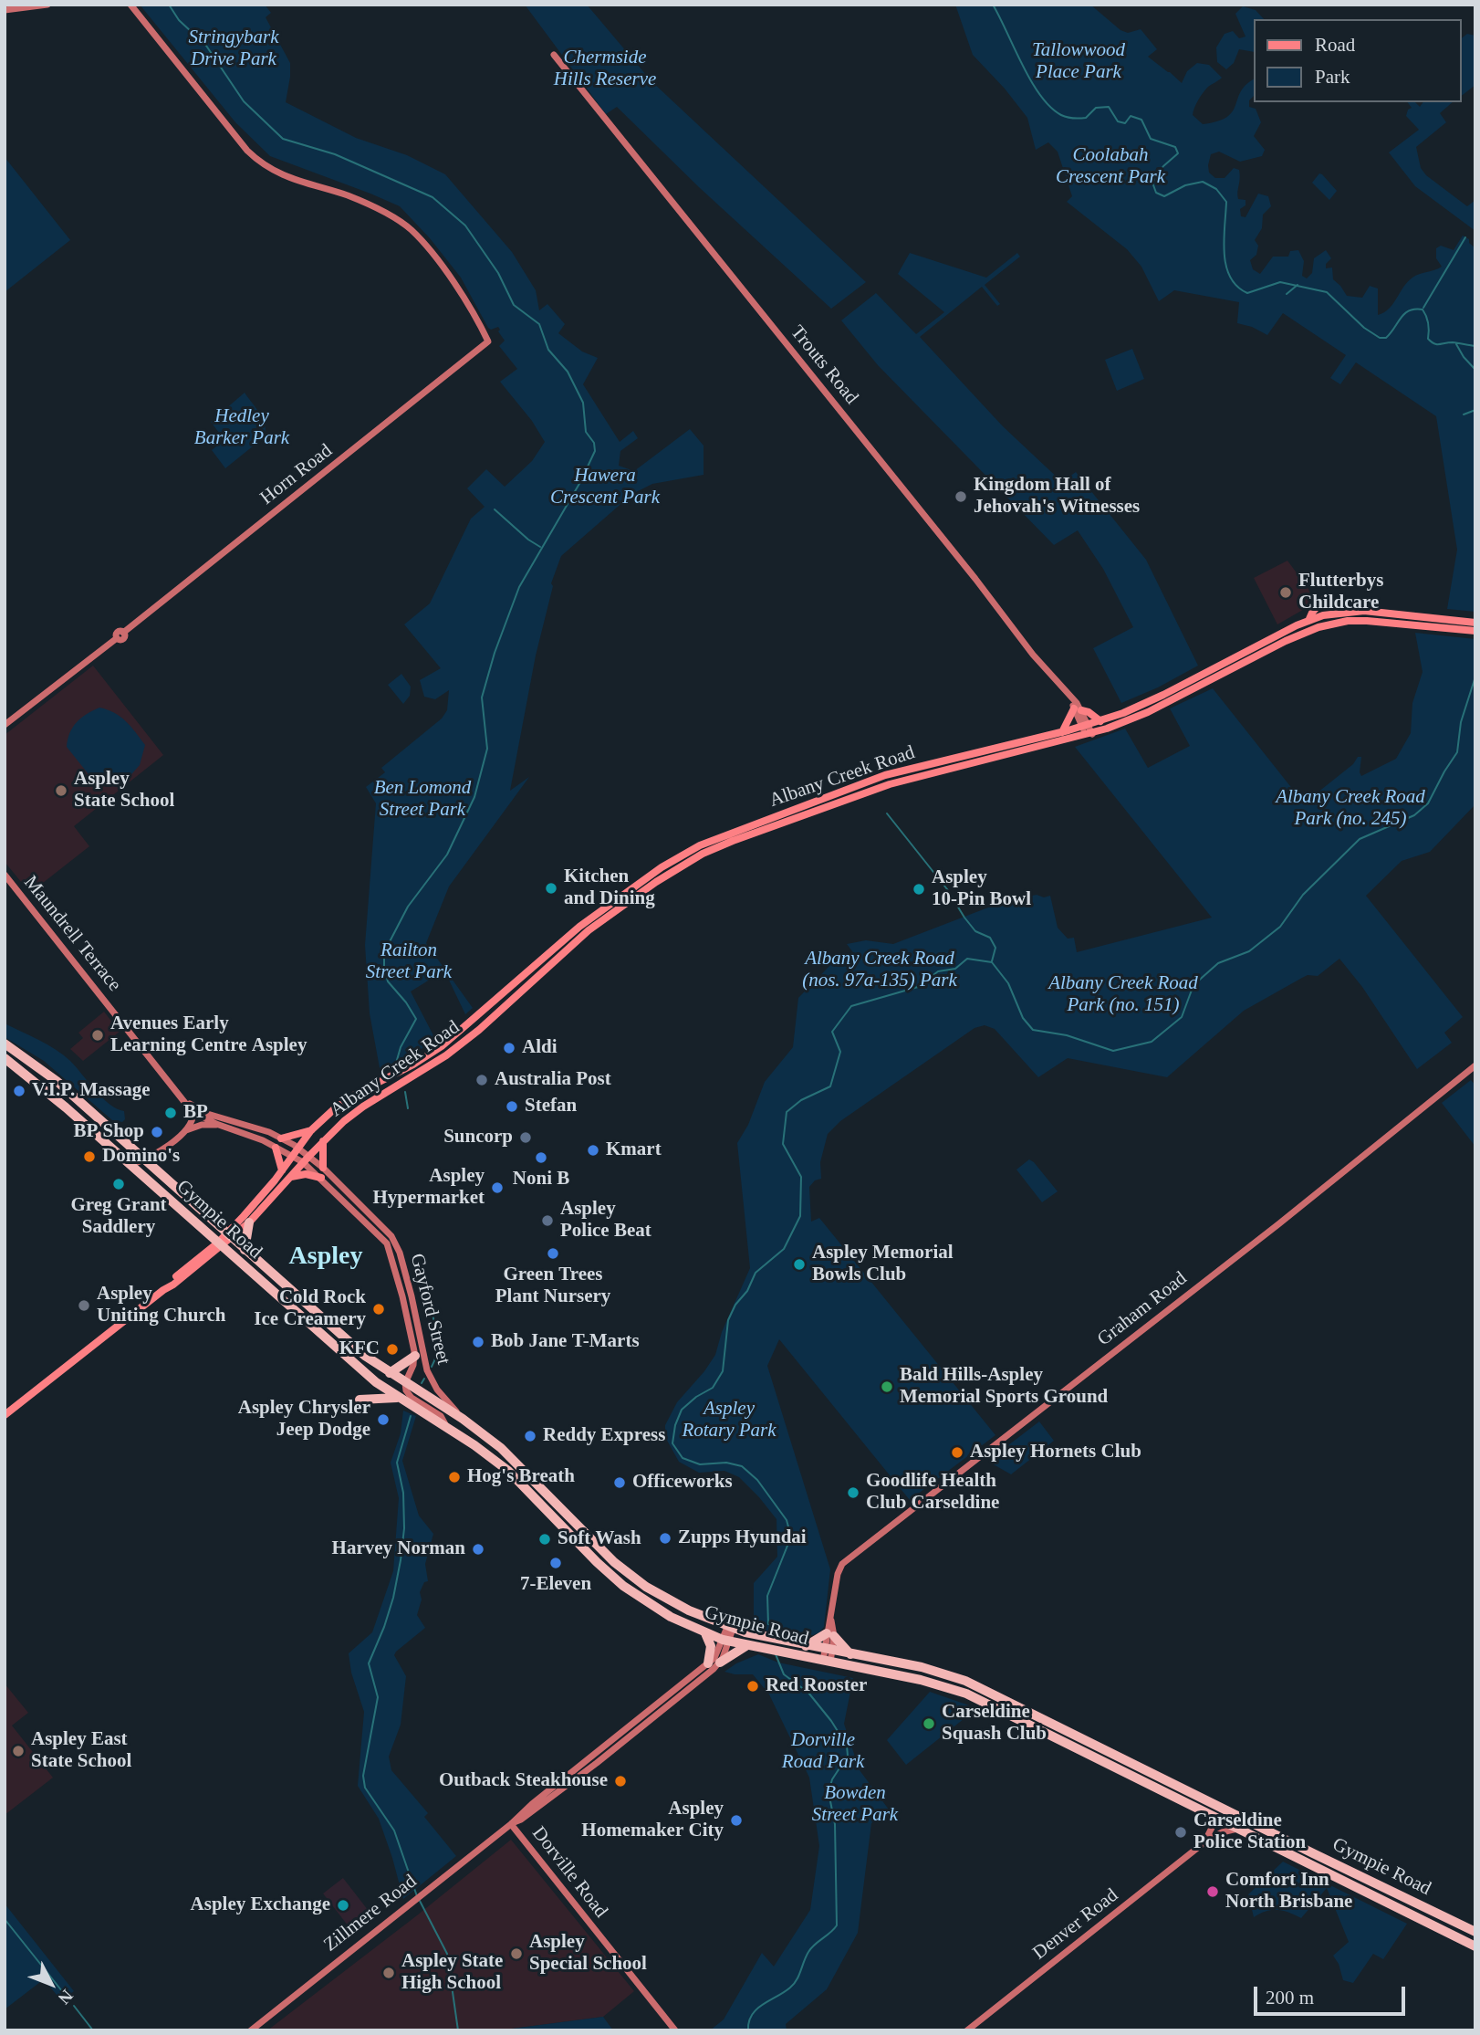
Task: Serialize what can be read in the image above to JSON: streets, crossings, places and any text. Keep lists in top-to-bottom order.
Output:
{
  "streets": {
    "highway": ["Gympie Road"],
    "main road": ["Albany Creek Road"],
    "street": [
      "Trouts Road",
      "Horn Road",
      "Maundrell Terrace",
      "Gayford Street",
      "Graham Road",
      "Dorville Road",
      "Zillmere Road",
      "Denver Road"
    ]
  },
  "crossings": [
    ["Trouts Road", "Albany Creek Road"],
    ["Albany Creek Road", "Maundrell Terrace"],
    ["Albany Creek Road", "Gympie Road"],
    ["Albany Creek Road", "Gayford Street"],
    ["Maundrell Terrace", "Gayford Street"],
    ["Gympie Road", "Gayford Street"],
    ["Gympie Road", "Graham Road"],
    ["Gympie Road", "Zillmere Road"],
    ["Gympie Road", "Denver Road"],
    ["Dorville Road", "Zillmere Road"]
  ],
  "districts": ["Aspley"],
  "parks": [
    "Stringybark Drive Park",
    "Tallowwood Place Park",
    "Chermside Hills Reserve",
    "Coolabah Crescent Park",
    "Hedley Barker Park",
    "Hawera Crescent Park",
    "Ben Lomond Street Park",
    "Albany Creek Road Park (no. 245)",
    "Railton Street Park",
    "Albany Creek Road (nos. 97a-135) Park",
    "Albany Creek Road Park (no. 151)",
    "Aspley Rotary Park",
    "Dorville Road Park",
    "Bowden Street Park"
  ],
  "places": [
    "Kingdom Hall of Jehovah's Witnesses",
    "Flutterbys Childcare",
    "Aspley State School",
    "Kitchen and Dining",
    "Aspley 10-Pin Bowl",
    "Avenues Early Learning Centre Aspley",
    "Aldi",
    "Australia Post",
    "V.I.P. Massage",
    "Stefan",
    "BP",
    "BP Shop",
    "Suncorp",
    "Kmart",
    "Domino's",
    "Noni B",
    "Greg Grant Saddlery",
    "Aspley Hypermarket",
    "Aspley Police Beat",
    "Green Trees Plant Nursery",
    "Aspley Memorial Bowls Club",
    "Aspley Uniting Church",
    "Cold Rock Ice Creamery",
    "Bob Jane T-Marts",
    "KFC",
    "Bald Hills-Aspley Memorial Sports Ground",
    "Aspley Chrysler Jeep Dodge",
    "Reddy Express",
    "Aspley Hornets Club",
    "Hog's Breath",
    "Officeworks",
    "Goodlife Health Club Carseldine",
    "Zupps Hyundai",
    "Soft Wash",
    "Harvey Norman",
    "7-Eleven",
    "Red Rooster",
    "Carseldine Squash Club",
    "Aspley East State School",
    "Outback Steakhouse",
    "Aspley Homemaker City",
    "Carseldine Police Station",
    "Comfort Inn North Brisbane",
    "Aspley Exchange",
    "Aspley Special School",
    "Aspley State High School"
  ],
  "legend": ["Road", "Park"],
  "scale_bar": "200 m",
  "north": "bottom right"
}
